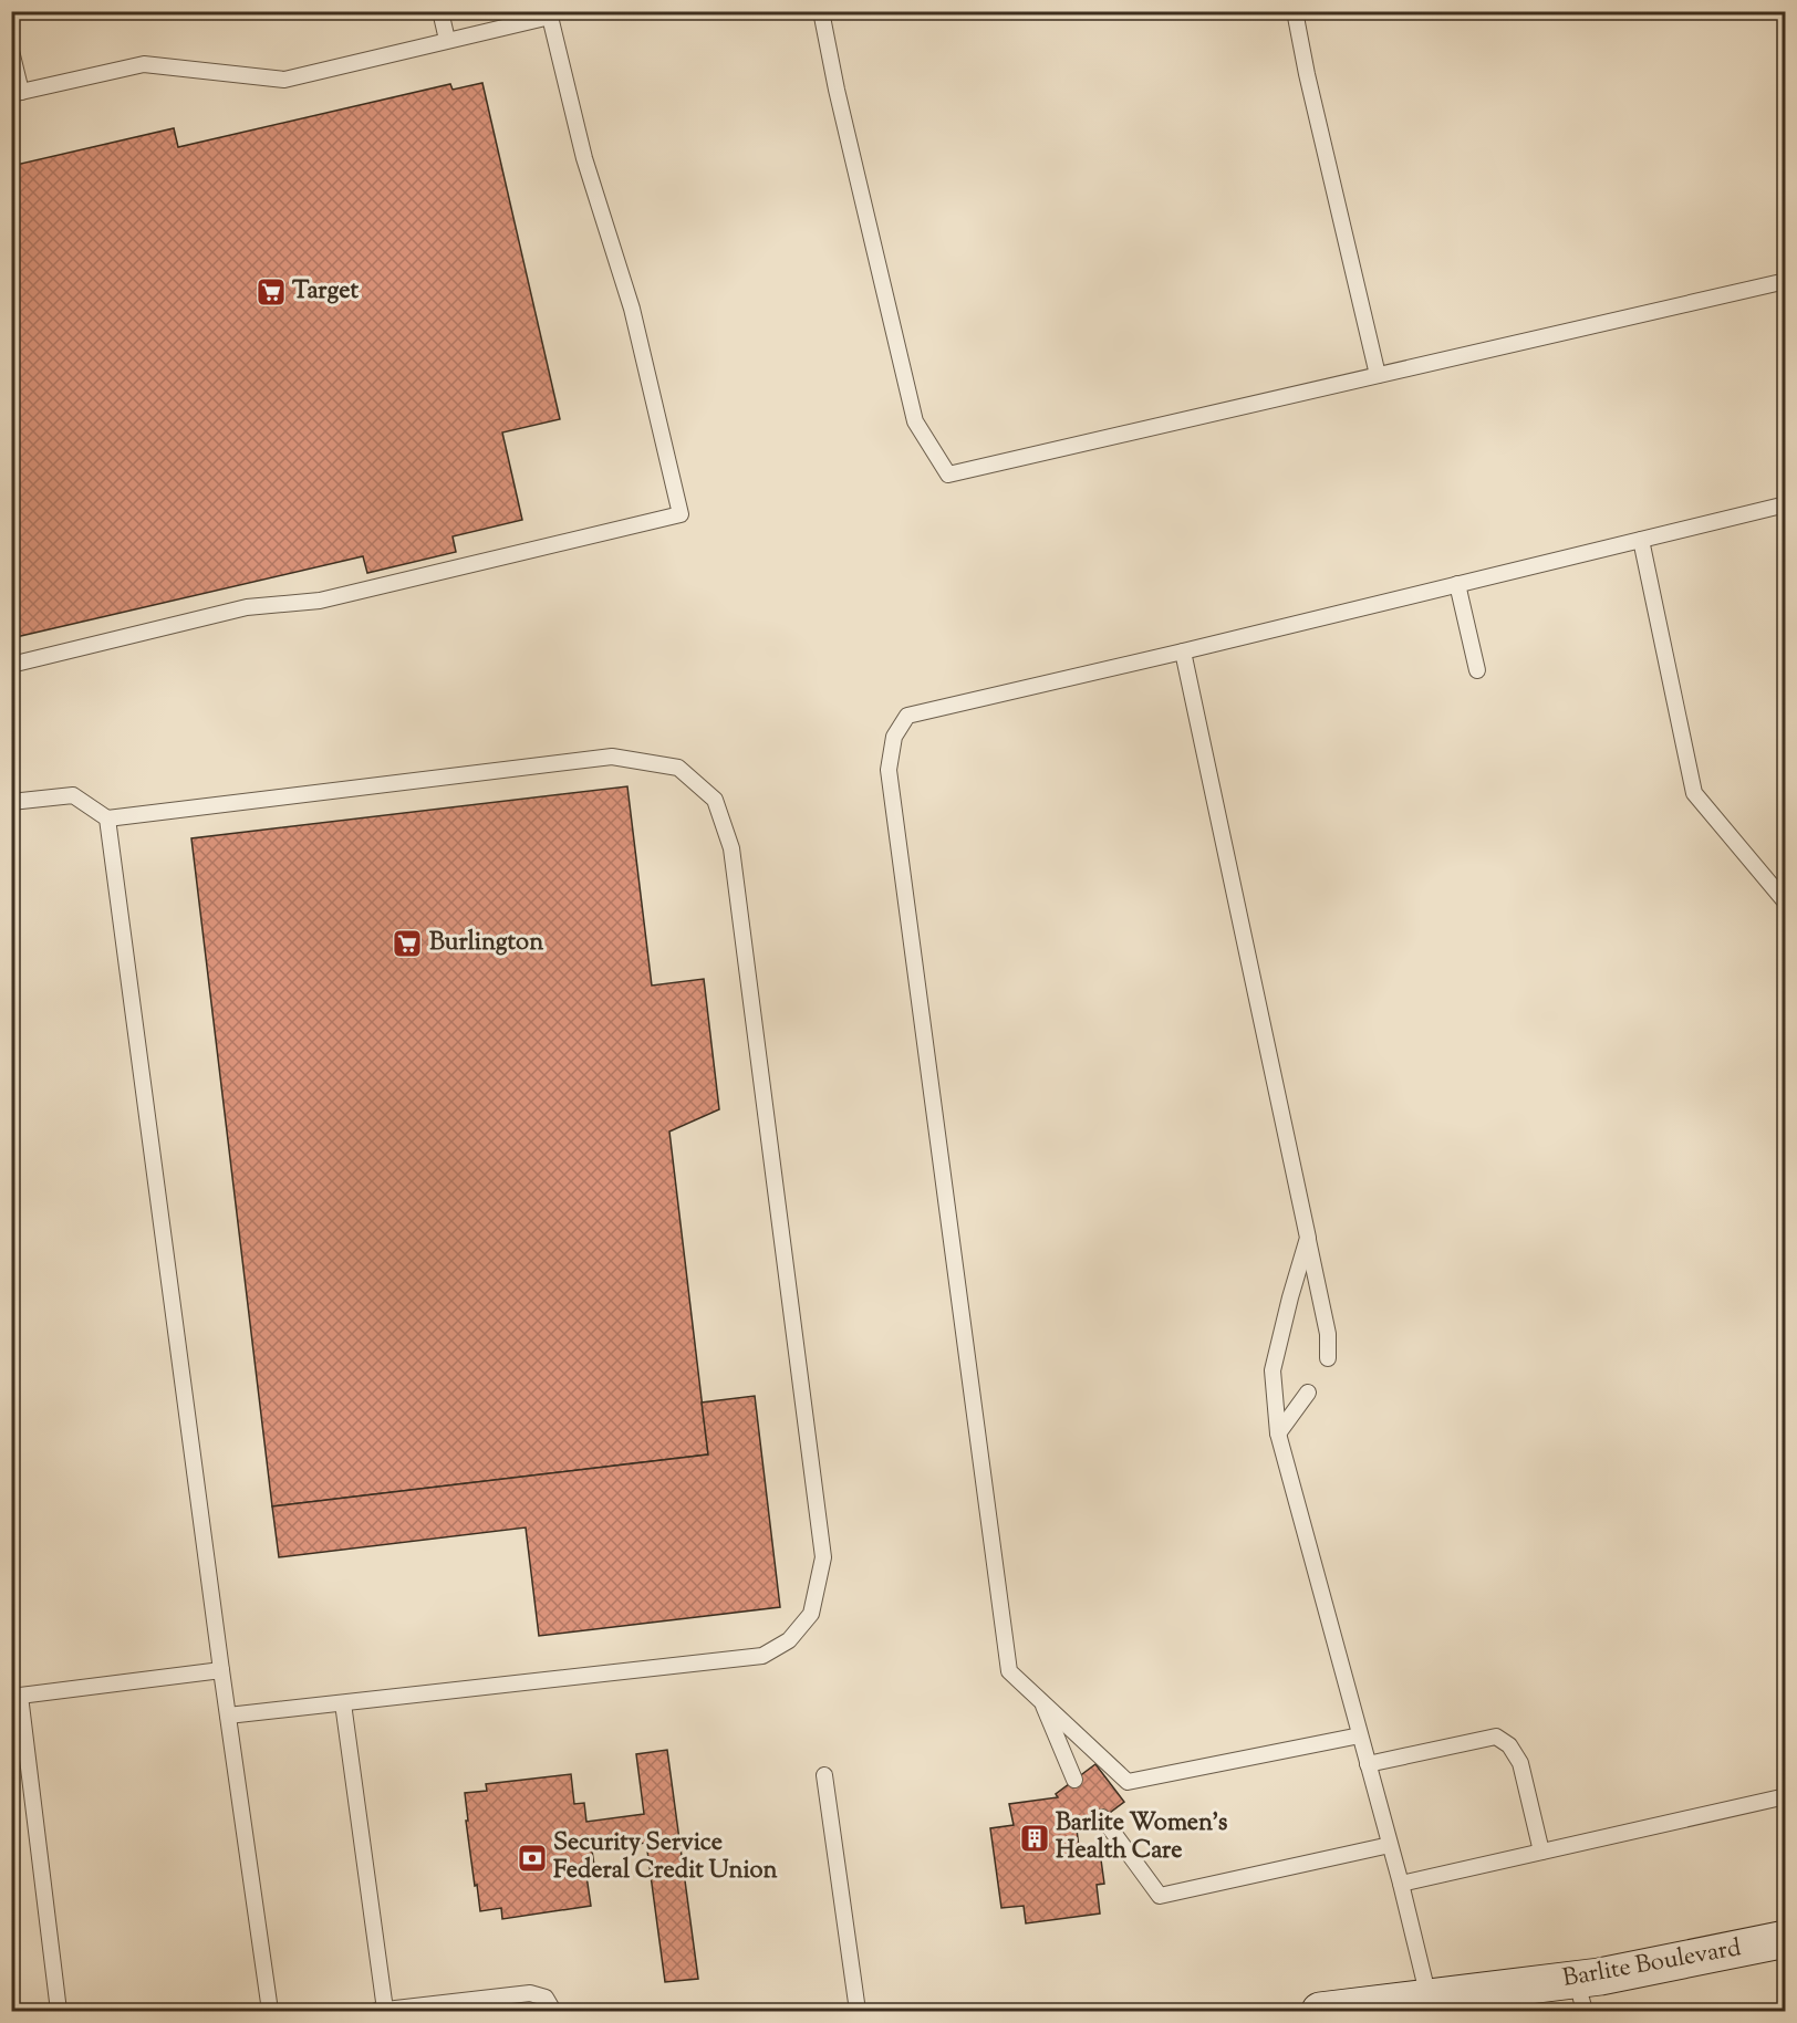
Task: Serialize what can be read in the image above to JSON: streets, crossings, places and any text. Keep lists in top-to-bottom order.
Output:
{
  "streets": {
    "street": ["Barlite Boulevard"]
  },
  "places": {
    "supermarket": ["Target", "Burlington"],
    "building": ["Barlite Women's Health Care"],
    "bank": ["Security Service Federal Credit Union"]
  }
}
